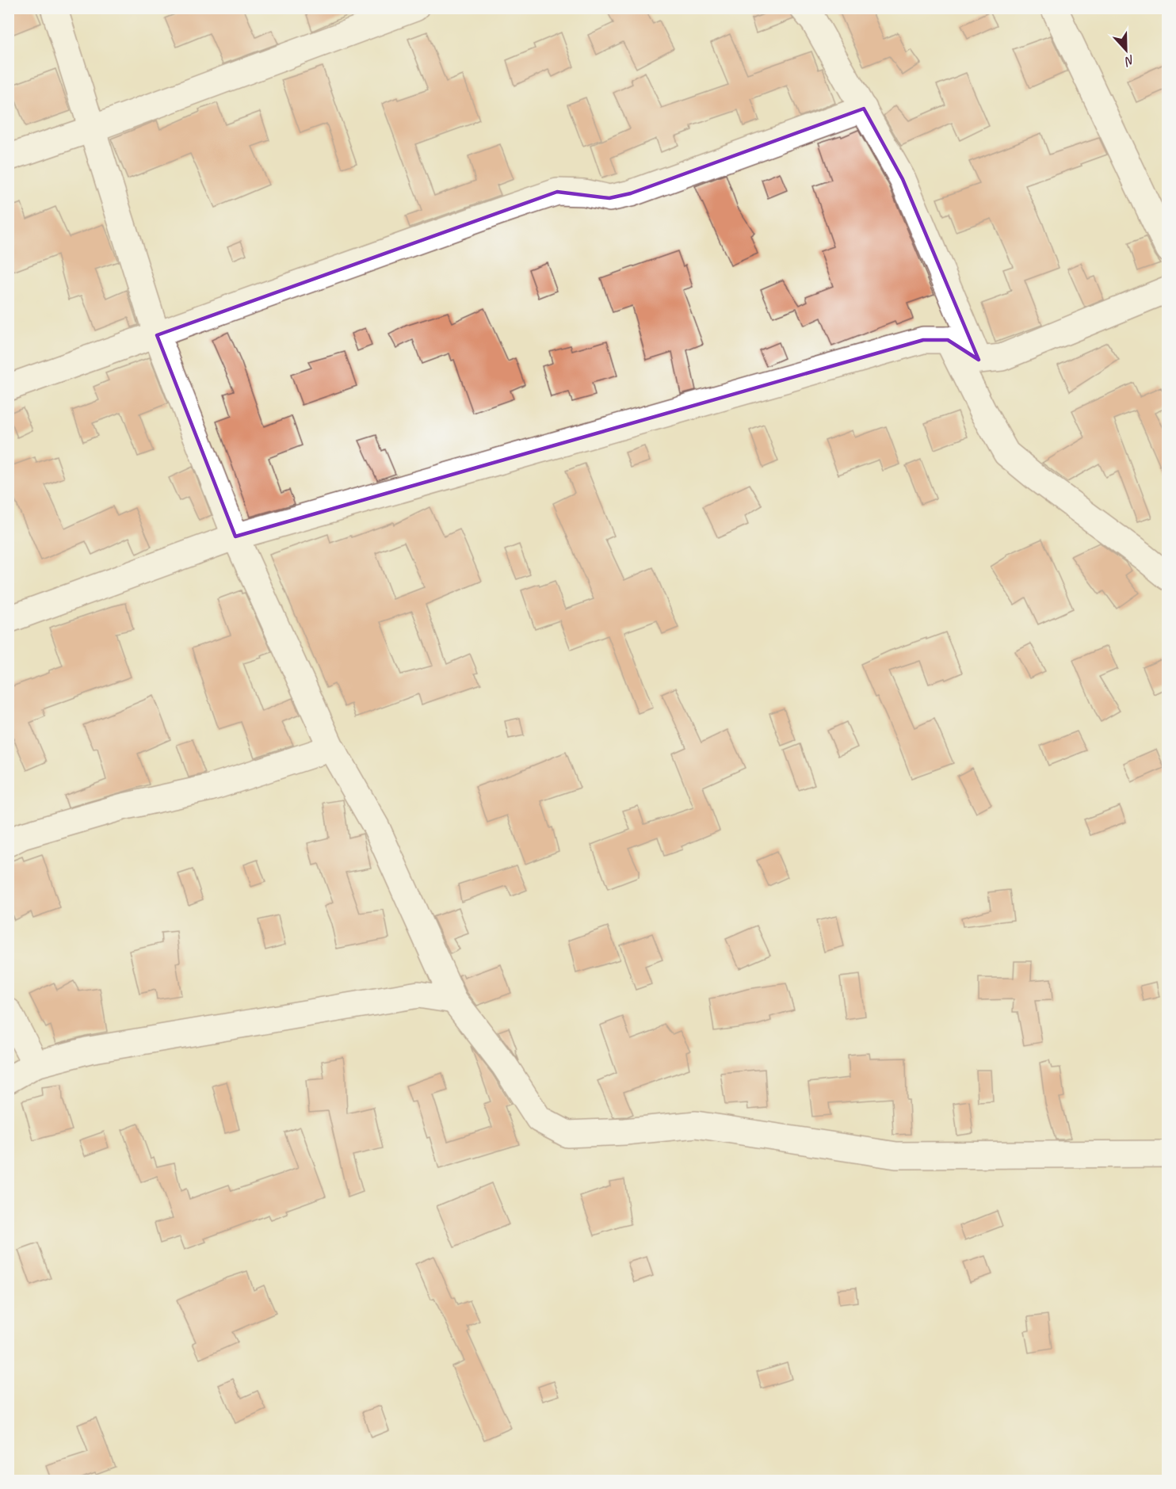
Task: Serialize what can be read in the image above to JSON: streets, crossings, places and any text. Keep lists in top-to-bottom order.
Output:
{
  "north": "bottom"
}
